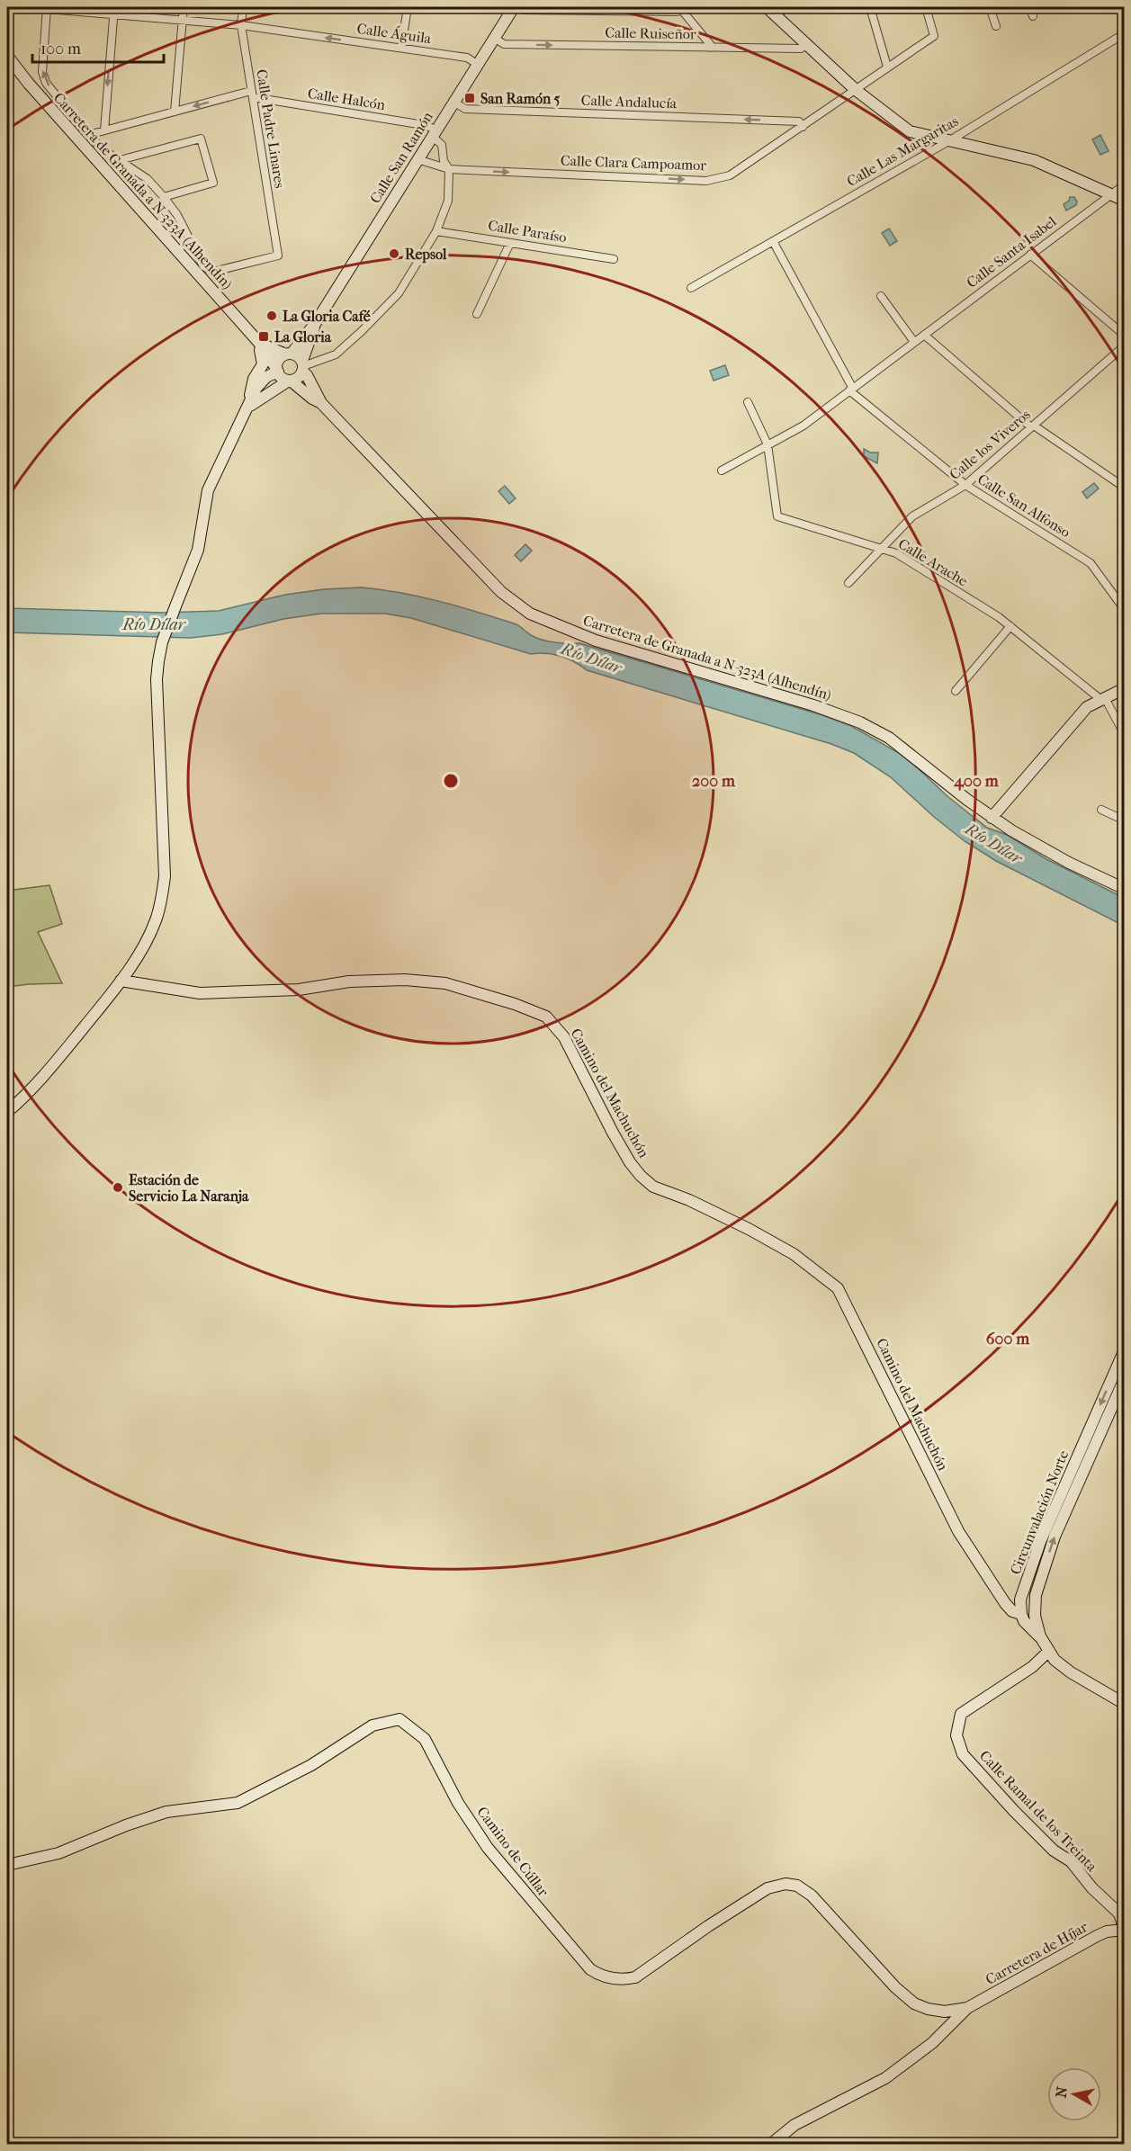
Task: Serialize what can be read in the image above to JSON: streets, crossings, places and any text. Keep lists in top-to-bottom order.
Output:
{
  "streets": {
    "street": [
      "Calle Águila",
      "Calle Ruiseñor",
      "Calle Halcón",
      "Calle Andalucía",
      "Calle Padre Linares",
      "Calle Las Margaritas",
      "Calle San Ramón",
      "Calle Clara Campoamor",
      "Carretera de Granada a N-323A (Alhendín)",
      "Calle Paraíso",
      "Calle Santa Isabel",
      "Calle los Viveros",
      "Calle San Alfonso",
      "Calle Arache",
      "Camino del Machuchón",
      "Circunvalación Norte",
      "Calle Ramal de los Treinta",
      "Camino de Cúllar",
      "Carretera de Híjar"
    ]
  },
  "crossings": [
    ["Calle Águila", "Calle Padre Linares"],
    ["Calle Águila", "Calle San Ramón"],
    ["Calle Ruiseñor", "Calle San Ramón"],
    ["Calle Halcón", "Calle Padre Linares"],
    ["Calle Halcón", "Calle San Ramón"],
    ["Calle Andalucía", "Calle San Ramón"],
    ["Calle Andalucía", "Calle Clara Campoamor"],
    ["Calle Las Margaritas", "Calle San Alfonso"],
    ["Calle San Ramón", "Calle Clara Campoamor"],
    ["Calle San Ramón", "Carretera de Granada a N-323A (Alhendín)"],
    ["Calle Santa Isabel", "Calle San Alfonso"],
    ["Calle Santa Isabel", "Calle Arache"],
    ["Calle los Viveros", "Calle San Alfonso"],
    ["Calle los Viveros", "Calle Arache"],
    ["Camino del Machuchón", "Circunvalación Norte"],
    ["Calle Ramal de los Treinta", "Carretera de Híjar"],
    ["Camino de Cúllar", "Carretera de Híjar"]
  ],
  "one_way": ["Calle Águila", "Calle Andalucía", "Calle Clara Campoamor"],
  "water": ["Río Dílar"],
  "places": {
    "transit": ["San Ramón 5", "La Gloria"],
    "other": ["Repsol", "La Gloria Café", "Estación de Servicio La Naranja"]
  },
  "scale_bar": "100 m",
  "north": "left",
  "rings": ["200 m", "400 m", "600 m"]
}
